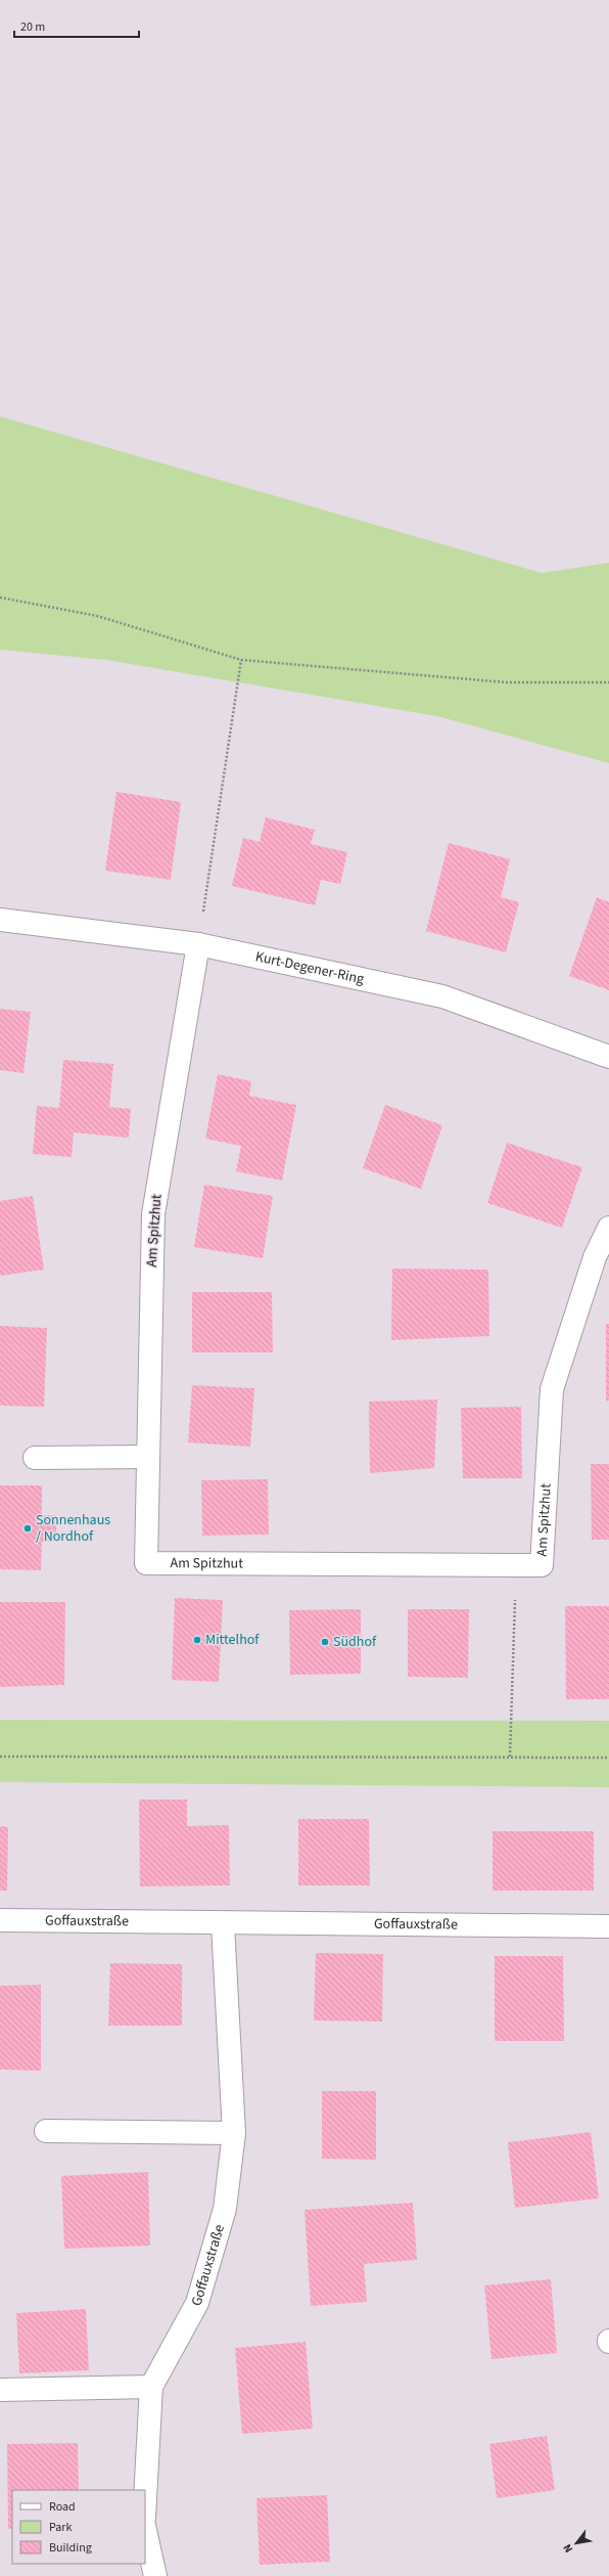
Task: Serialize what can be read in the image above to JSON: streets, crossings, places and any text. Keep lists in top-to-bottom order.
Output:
{
  "streets": {
    "street": ["Kurt-Degener-Ring", "Am Spitzhut", "Goffauxstraße"]
  },
  "crossings": [
    ["Kurt-Degener-Ring", "Am Spitzhut"]
  ],
  "places": ["Sonnenhaus / Nordhof", "Mittelhof", "Südhof"],
  "legend": ["Road", "Park", "Building"],
  "scale_bar": "20 m",
  "north": "bottom left"
}
